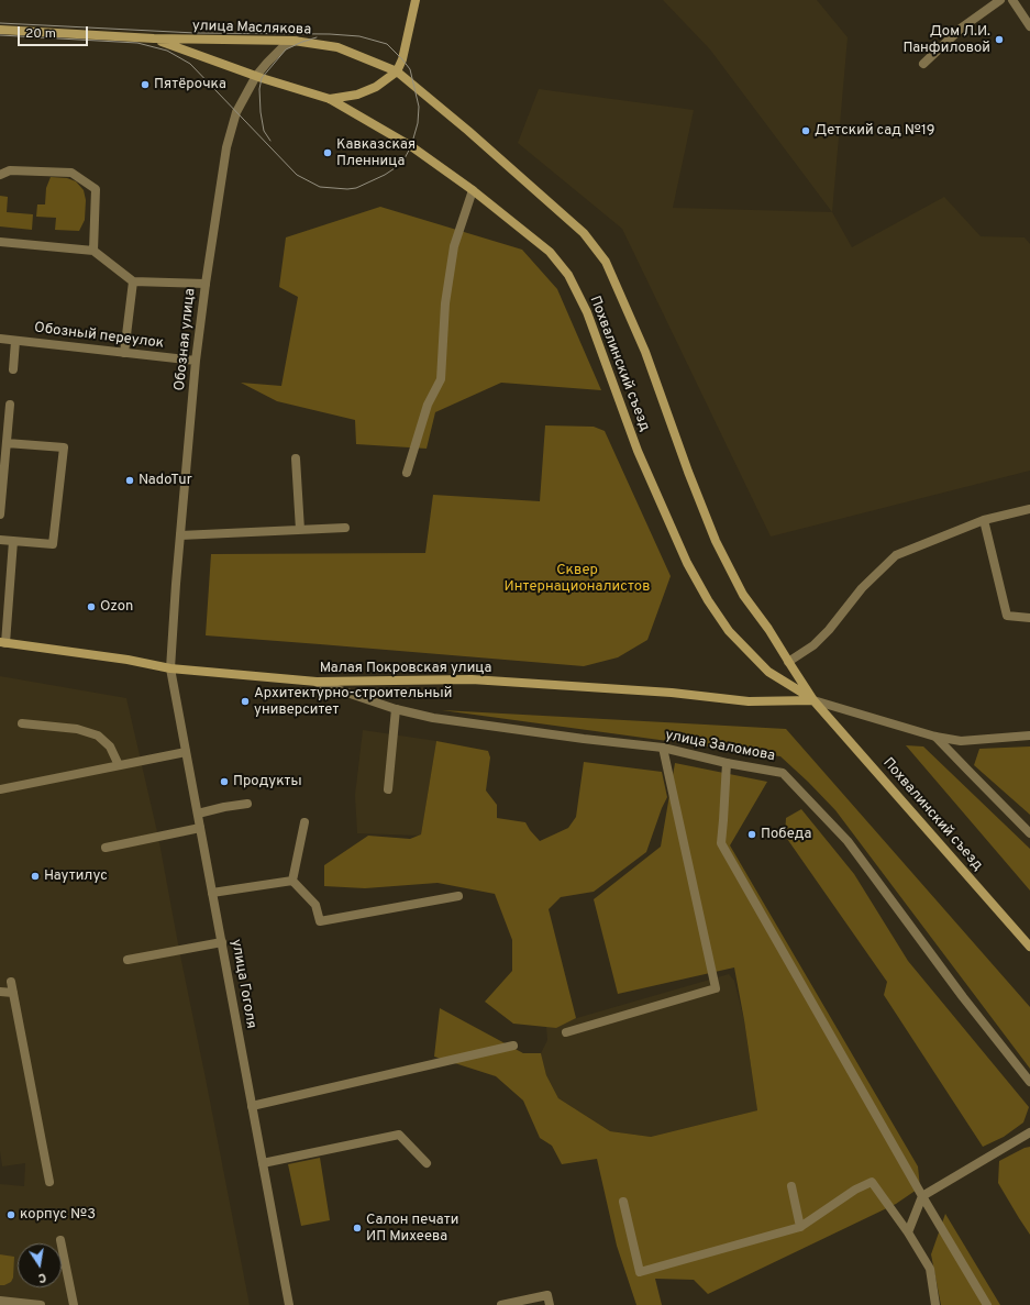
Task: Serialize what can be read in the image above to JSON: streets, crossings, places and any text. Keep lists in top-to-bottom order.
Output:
{
  "streets": {
    "main road": ["улица Маслякова", "Похвалинский съезд", "Малая Покровская улица"],
    "street": [
      "Обозный переулок",
      "Обозная улица",
      "улица Заломова",
      "улица Гоголя"
    ]
  },
  "crossings": [
    ["улица Маслякова", "Обозная улица"],
    ["улица Маслякова", "Похвалинский съезд"],
    ["Обозный переулок", "Обозная улица"],
    ["Обозная улица", "Малая Покровская улица"],
    ["Обозная улица", "улица Гоголя"],
    ["Похвалинский съезд", "Малая Покровская улица"],
    ["Малая Покровская улица", "улица Заломова"],
    ["Малая Покровская улица", "улица Гоголя"]
  ],
  "parks": ["Сквер Интернационалистов"],
  "places": [
    "Дом Л.И. Панфиловой",
    "Пятёрочка",
    "Детский сад №19",
    "Кавказская Пленница",
    "NadoTur",
    "Ozon",
    "Архитектурно-строительный университет",
    "Продукты",
    "Победа",
    "Наутилус",
    "корпус №3",
    "Салон печати ИП Михеева"
  ],
  "scale_bar": "20 m",
  "north": "bottom"
}
